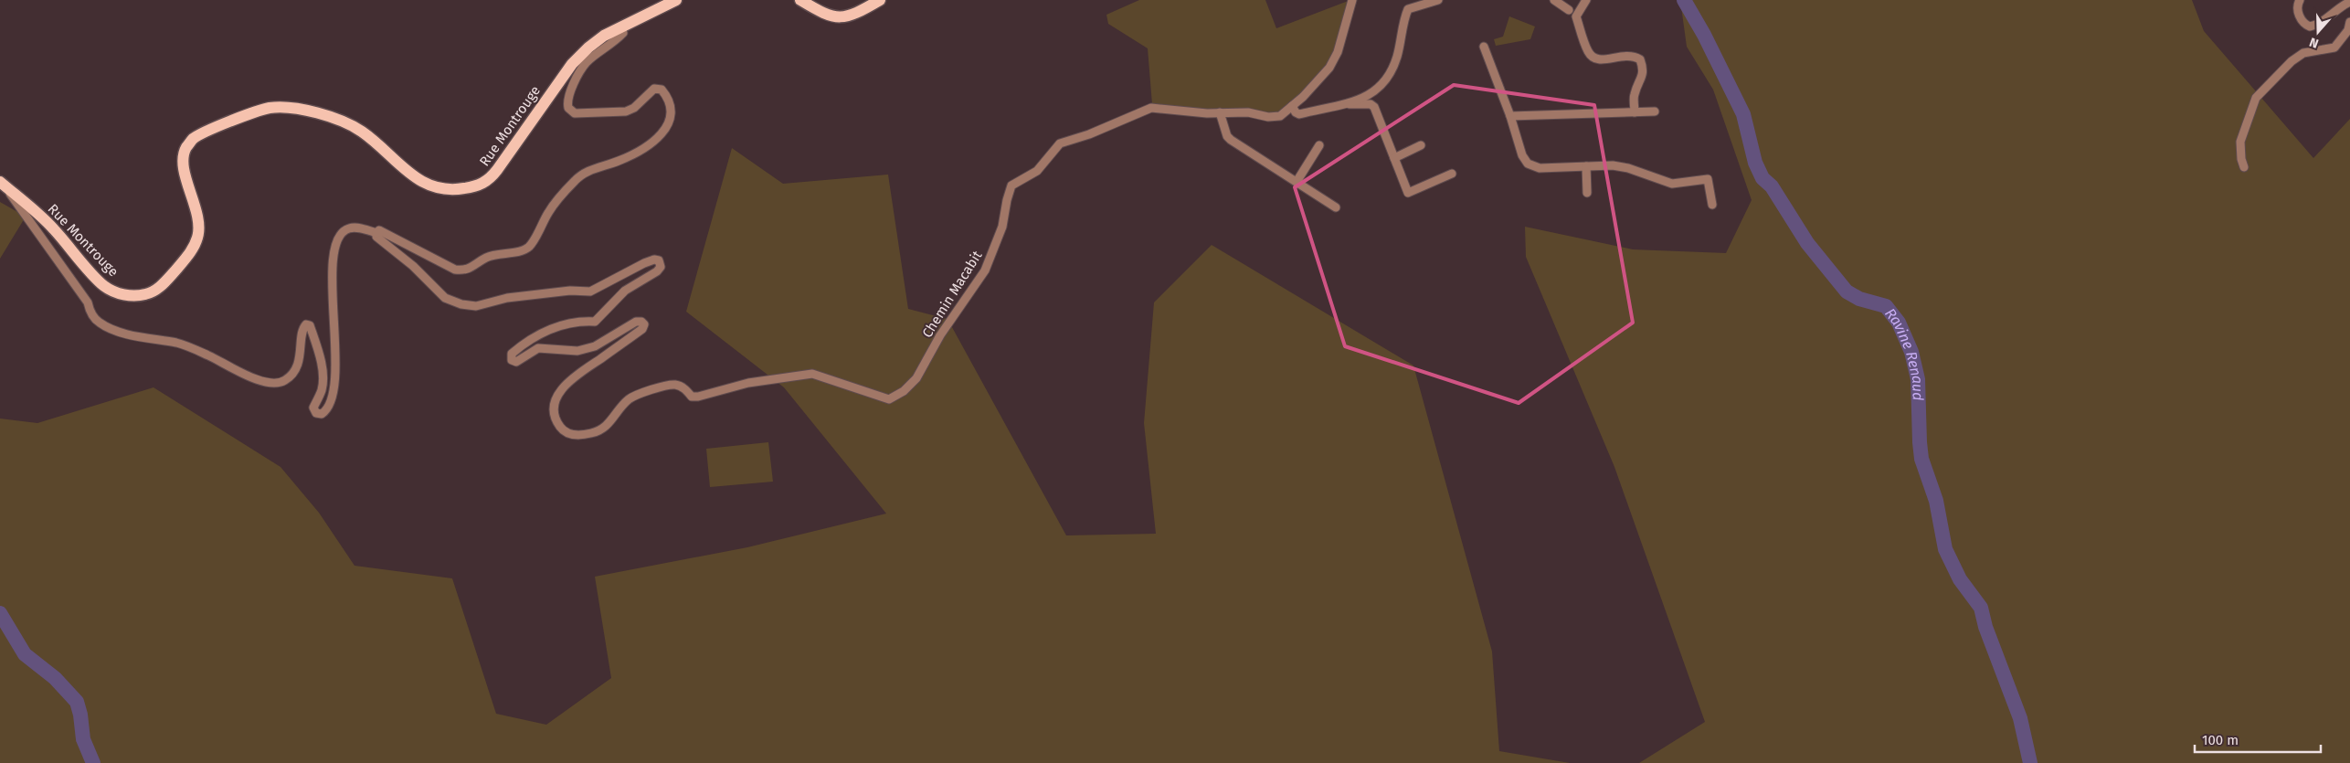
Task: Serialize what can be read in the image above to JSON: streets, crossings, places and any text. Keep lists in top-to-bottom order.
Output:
{
  "streets": {
    "main road": ["Rue Montrouge"],
    "street": ["Chemin Macabit"]
  },
  "water": ["Ravine Renaud"],
  "scale_bar": "100 m",
  "north": "bottom"
}
